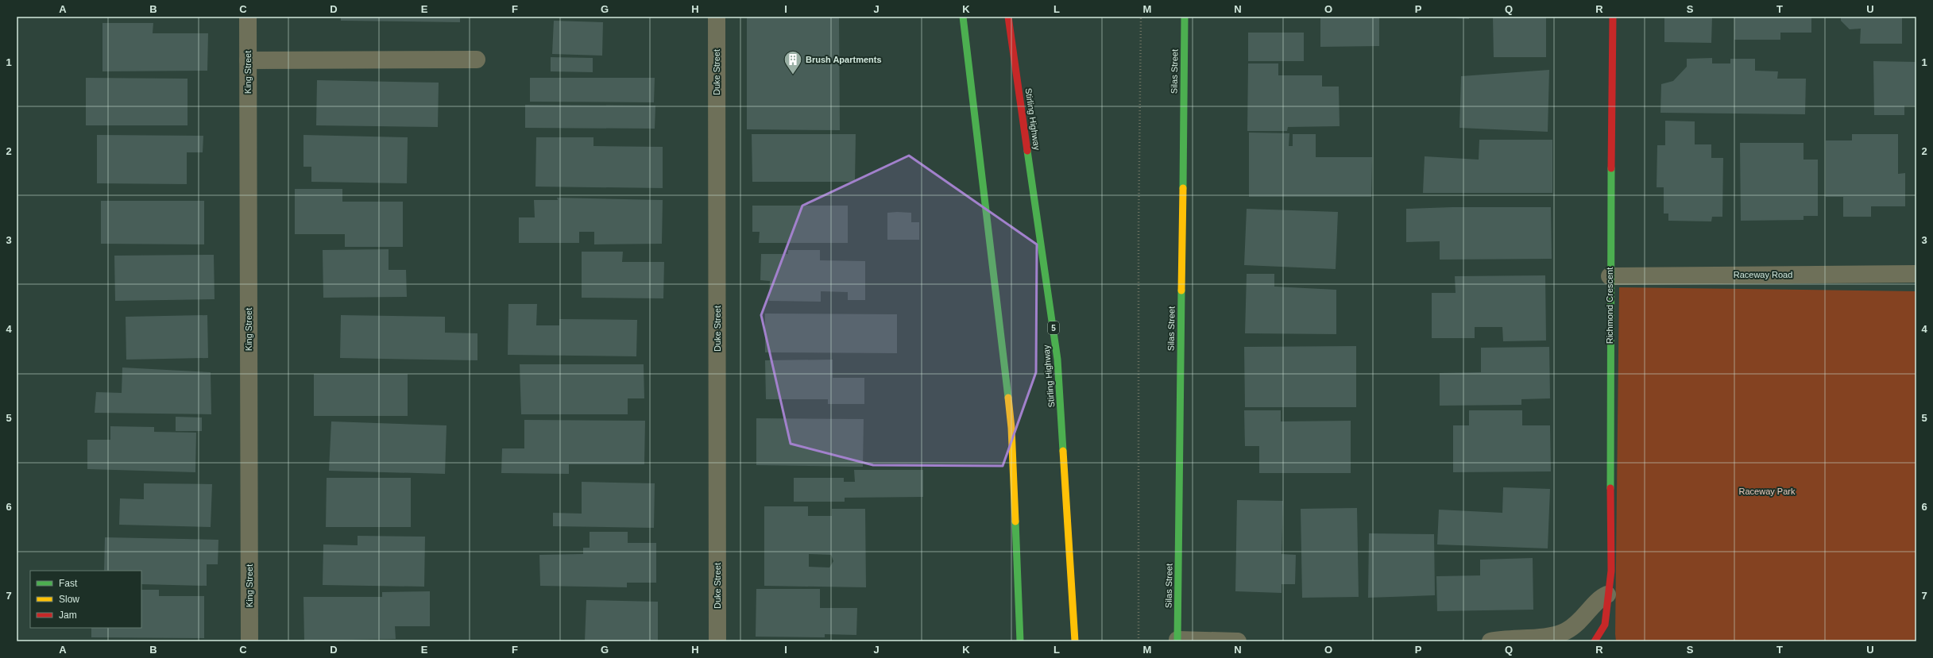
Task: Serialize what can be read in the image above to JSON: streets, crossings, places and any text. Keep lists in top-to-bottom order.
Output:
{
  "streets": {
    "main road": [
      "Silas Street",
      "Stirling Highway",
      "Richmond Crescent",
      "5"
    ],
    "street": ["King Street", "Duke Street", "Raceway Road"]
  },
  "crossings": [
    ["Raceway Road", "Richmond Crescent"]
  ],
  "parks": ["Raceway Park"],
  "places": {
    "building": ["Brush Apartments"]
  },
  "legend": ["Fast", "Slow", "Jam"],
  "grid": {
    "columns": [
      "A",
      "B",
      "C",
      "D",
      "E",
      "F",
      "G",
      "H",
      "I",
      "J",
      "K",
      "L",
      "M",
      "N",
      "O",
      "P",
      "Q",
      "R",
      "S",
      "T",
      "U"
    ],
    "rows": [
      "1",
      "2",
      "3",
      "4",
      "5",
      "6",
      "7"
    ]
  }
}
